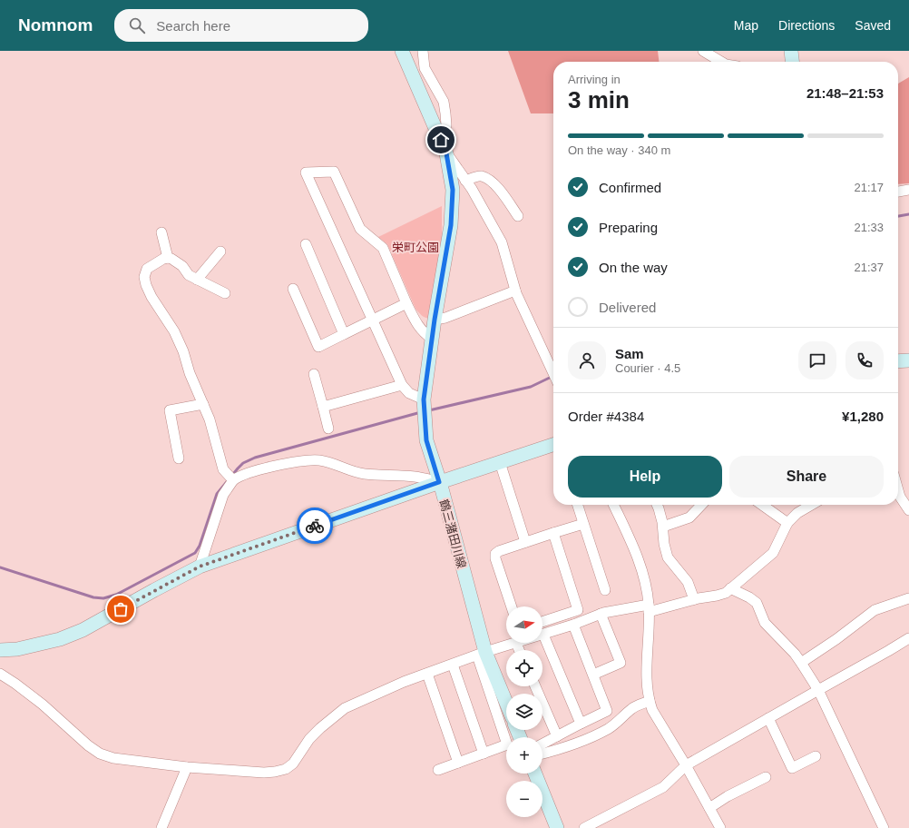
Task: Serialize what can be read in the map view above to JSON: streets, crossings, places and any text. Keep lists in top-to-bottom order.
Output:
{
  "streets": {
    "main road": ["鶴三潴田川線"]
  },
  "parks": ["栄町公園"],
  "north": "right",
  "page": {
    "header": "Nomnom",
    "search": "Search here",
    "nav": ["Map", "Directions", "Saved"],
    "heading": ["3 min", "Arriving in", "21:48–21:53"],
    "panel": [
      "Sam",
      "Courier · 4.5",
      "Order #4384",
      "¥1,280"
    ],
    "bar": "On the way · 340 m",
    "list": [
      ["Confirmed", "21:17"],
      ["Preparing", "21:33"],
      ["On the way", "21:37"],
      "Delivered"
    ],
    "buttons": ["Help", "Share"],
    "map_buttons": ["+", "−"]
  }
}
